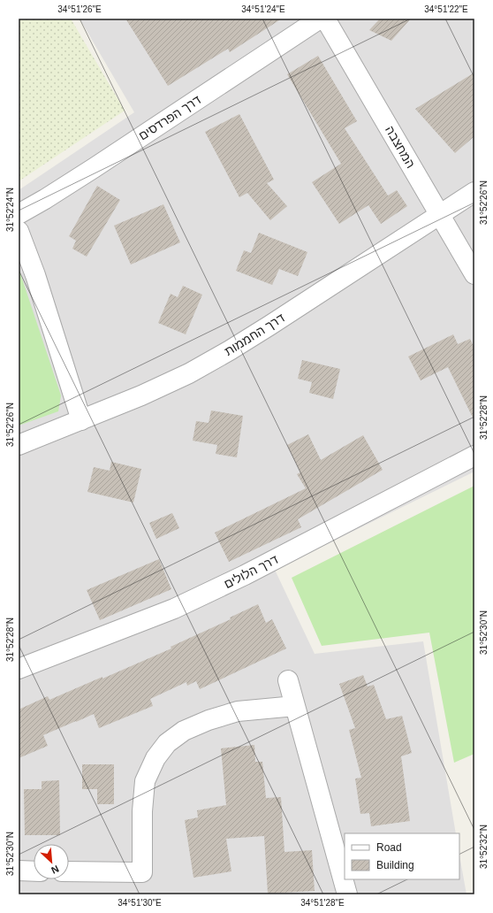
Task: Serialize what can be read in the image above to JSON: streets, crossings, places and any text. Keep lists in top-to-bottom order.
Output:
{
  "streets": {
    "street": [
      "דרך הפרדסים",
      "המחצבה",
      "דרך החממות",
      "דרך הלולים"
    ]
  },
  "crossings": [
    ["המחצבה", "דרך החממות"]
  ],
  "legend": ["Road", "Building"],
  "north": "bottom right",
  "coordinates": [
    "34°51'26\"E",
    "34°51'24\"E",
    "34°51'22\"E",
    "31°52'26\"N",
    "31°52'24\"N",
    "31°52'28\"N",
    "31°52'30\"N",
    "31°52'32\"N",
    "34°51'30\"E",
    "34°51'28\"E"
  ]
}
